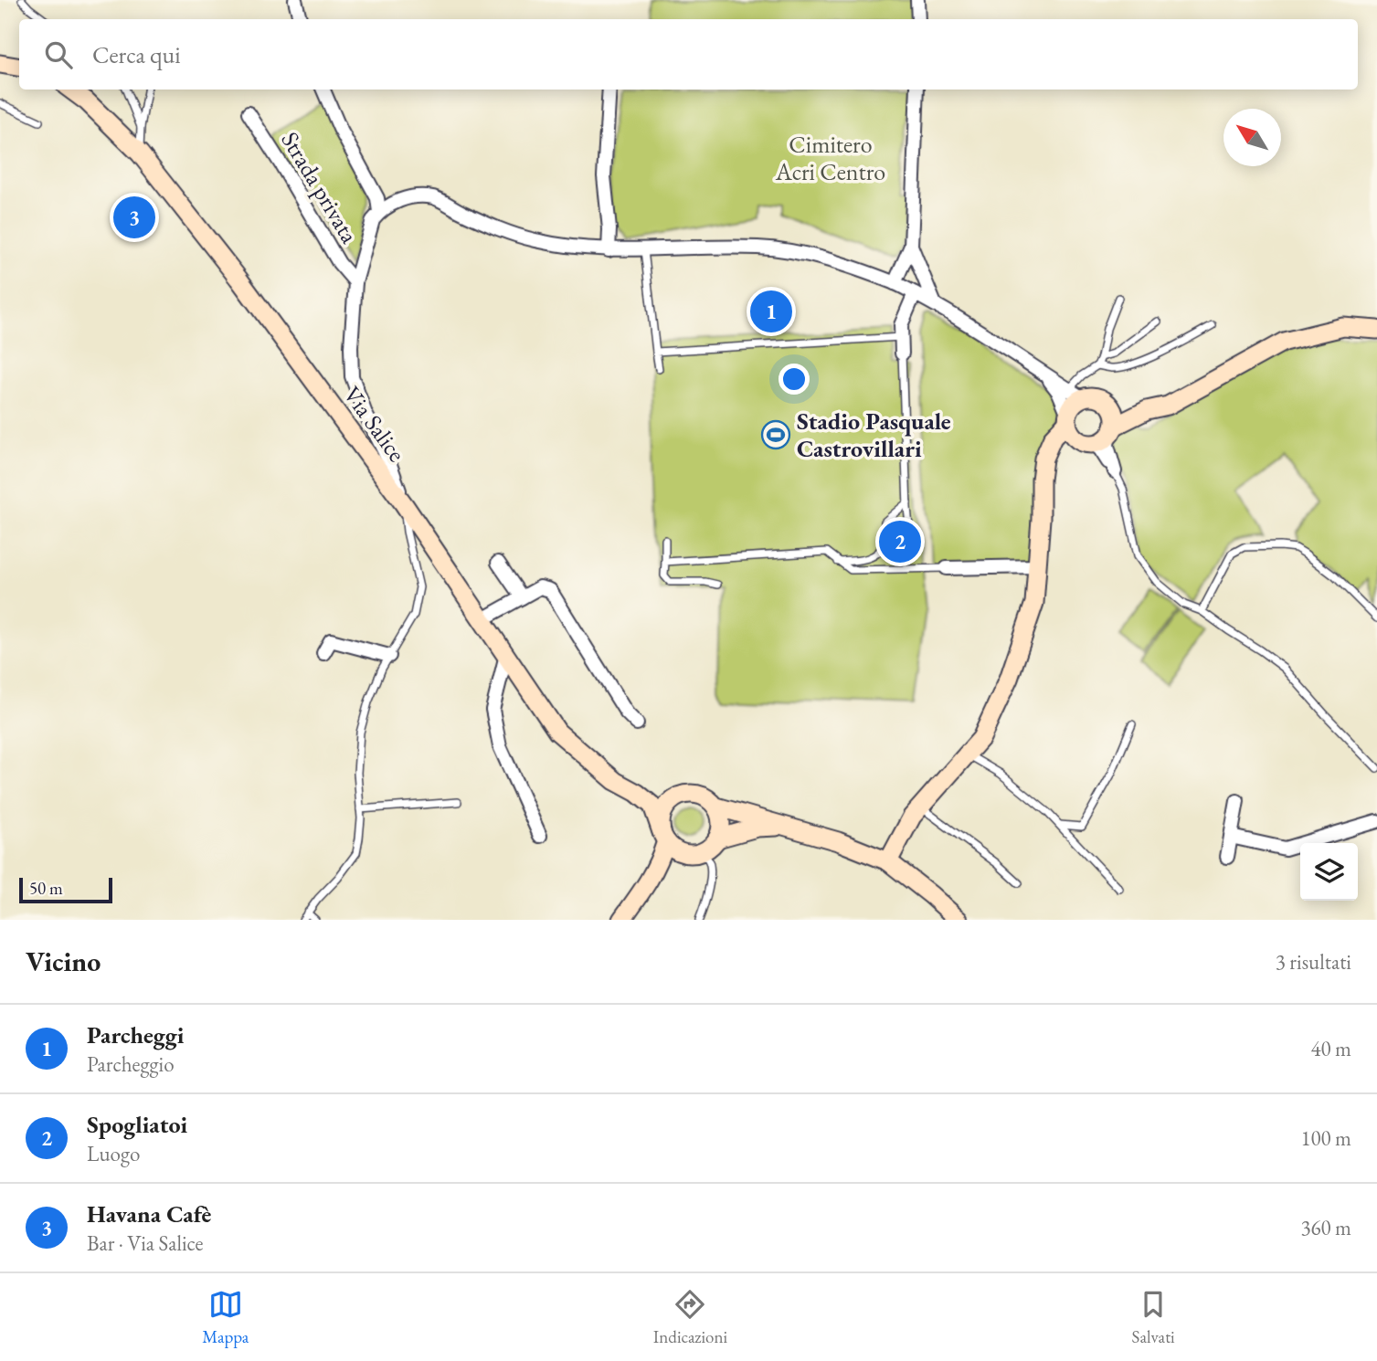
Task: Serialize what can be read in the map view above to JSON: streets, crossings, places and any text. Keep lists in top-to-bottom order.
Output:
{
  "streets": {
    "main road": ["Via Salice"],
    "street": ["Strada privata"]
  },
  "parks": ["Cimitero Acri Centro"],
  "places": {
    "sports": ["Stadio Pasquale Castrovillari"]
  },
  "scale_bar": "50 m",
  "north": "top left",
  "page": {
    "search": "Cerca qui",
    "pins": ["3", "1", "2"],
    "scale": "50 m",
    "heading": ["Vicino", "3 risultati"],
    "list": [
      {
        "mark": "1",
        "name": "Parcheggi",
        "note": "Parcheggio",
        "value": "40 m"
      },
      {
        "mark": "2",
        "name": "Spogliatoi",
        "note": "Luogo",
        "value": "100 m"
      },
      {
        "mark": "3",
        "name": "Havana Cafè",
        "note": "Bar · Via Salice",
        "value": "360 m"
      }
    ],
    "nav": ["Mappa", "Indicazioni", "Salvati"]
  }
}
